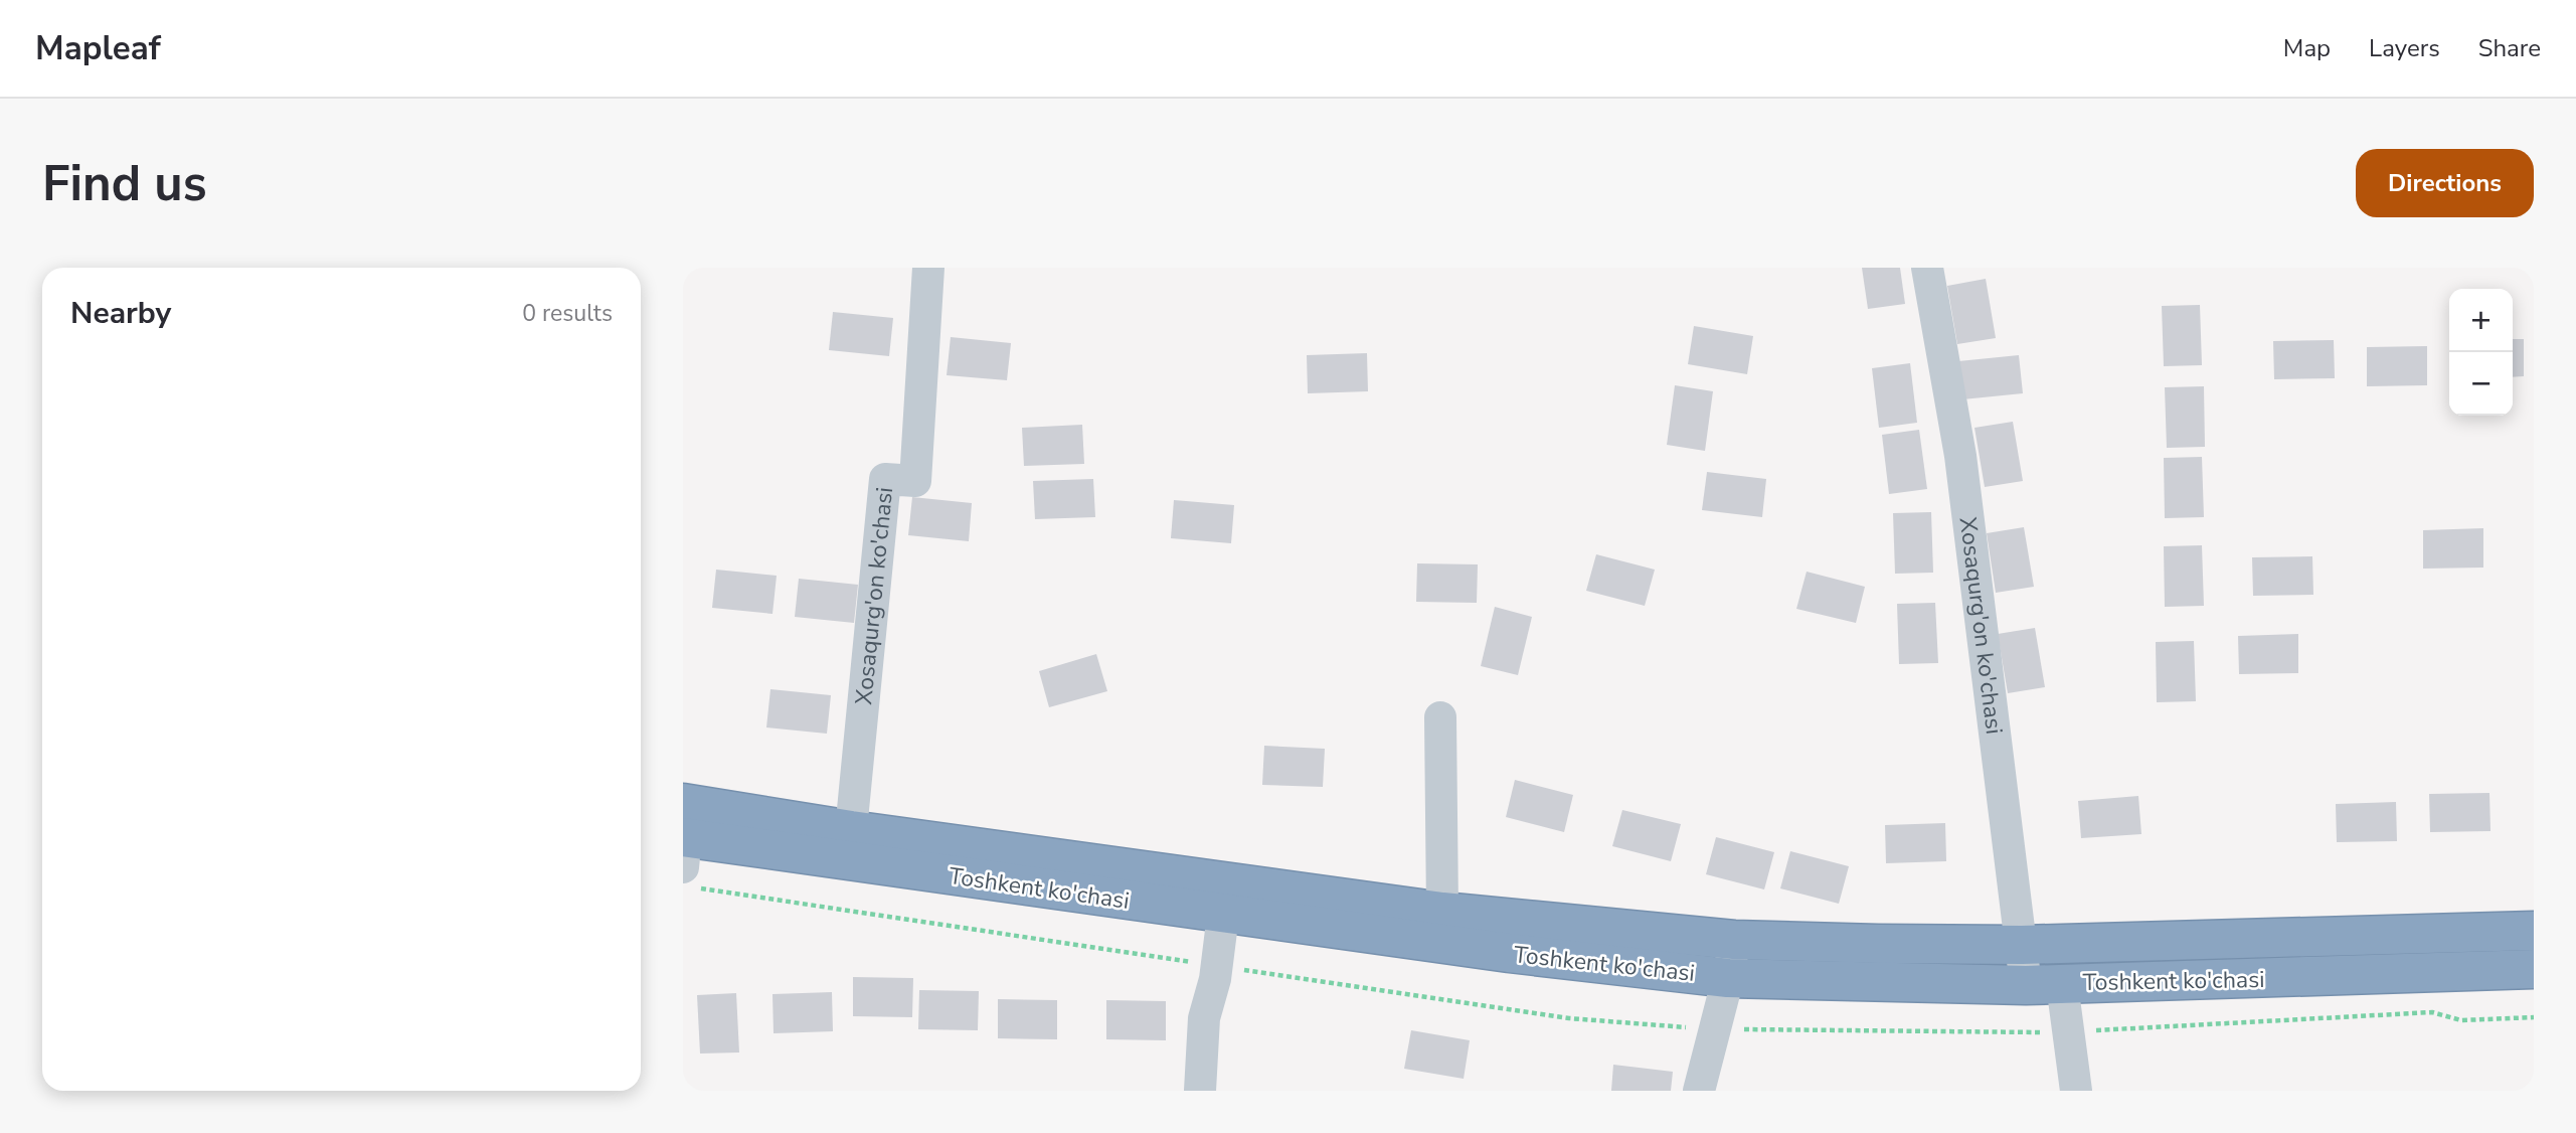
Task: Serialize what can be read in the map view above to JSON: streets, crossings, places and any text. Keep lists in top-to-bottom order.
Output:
{
  "streets": {
    "highway": ["Toshkent ko'chasi"],
    "street": ["Xosaqurg'on ko'chasi"]
  },
  "crossings": [
    ["Xosaqurg'on ko'chasi", "Toshkent ko'chasi"]
  ],
  "page": {
    "header": "Mapleaf",
    "nav": ["Map", "Layers", "Share"],
    "buttons": "Directions",
    "title": "Find us",
    "heading": ["Nearby", "0 results"],
    "map_buttons": ["+", "−"]
  }
}
